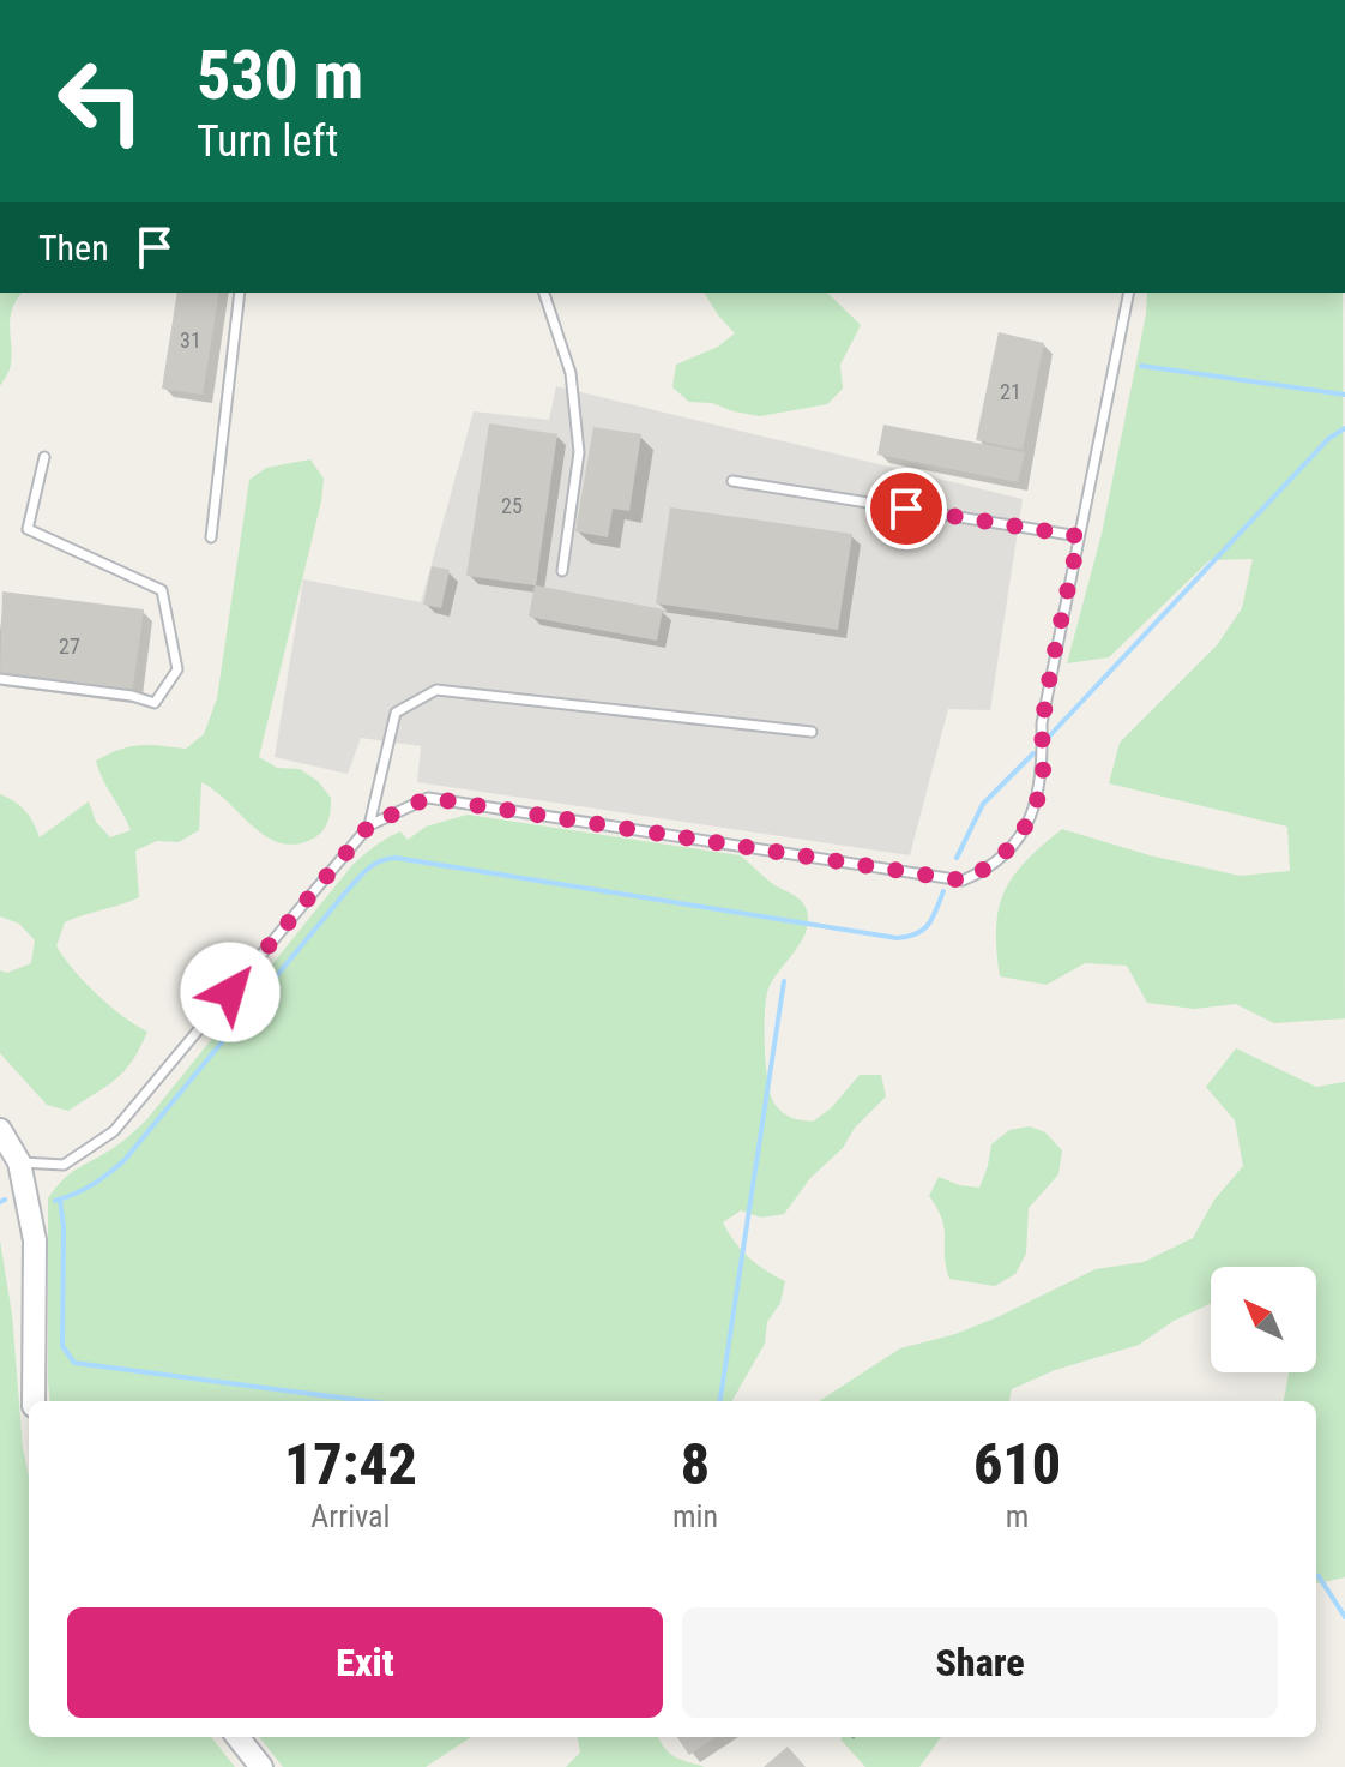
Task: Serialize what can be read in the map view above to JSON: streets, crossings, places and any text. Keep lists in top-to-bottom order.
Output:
{
  "house_numbers": [
    "31",
    "21",
    "25",
    "27"
  ],
  "north": "top left",
  "page": {
    "turn": ["530 m", "Turn left"],
    "then": "Then",
    "eta": [
      "17:42",
      "Arrival",
      "8",
      "min",
      "610",
      "m"
    ],
    "buttons": ["Exit", "Share"]
  }
}
